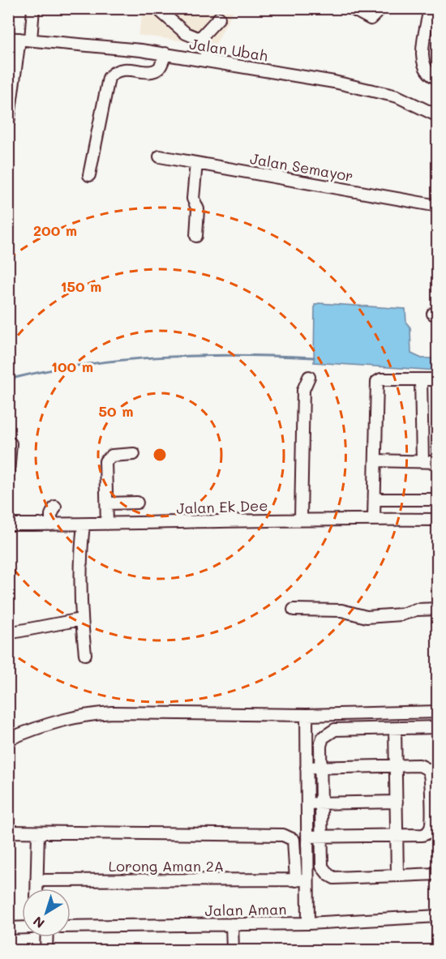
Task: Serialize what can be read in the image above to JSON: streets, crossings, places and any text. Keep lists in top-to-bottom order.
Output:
{
  "streets": {
    "street": [
      "Jalan Ubah",
      "Jalan Semayor",
      "Jalan Ek Dee",
      "Lorong Aman 2A",
      "Jalan Aman"
    ]
  },
  "north": "bottom left",
  "rings": [
    "200 m",
    "150 m",
    "100 m",
    "50 m"
  ]
}
